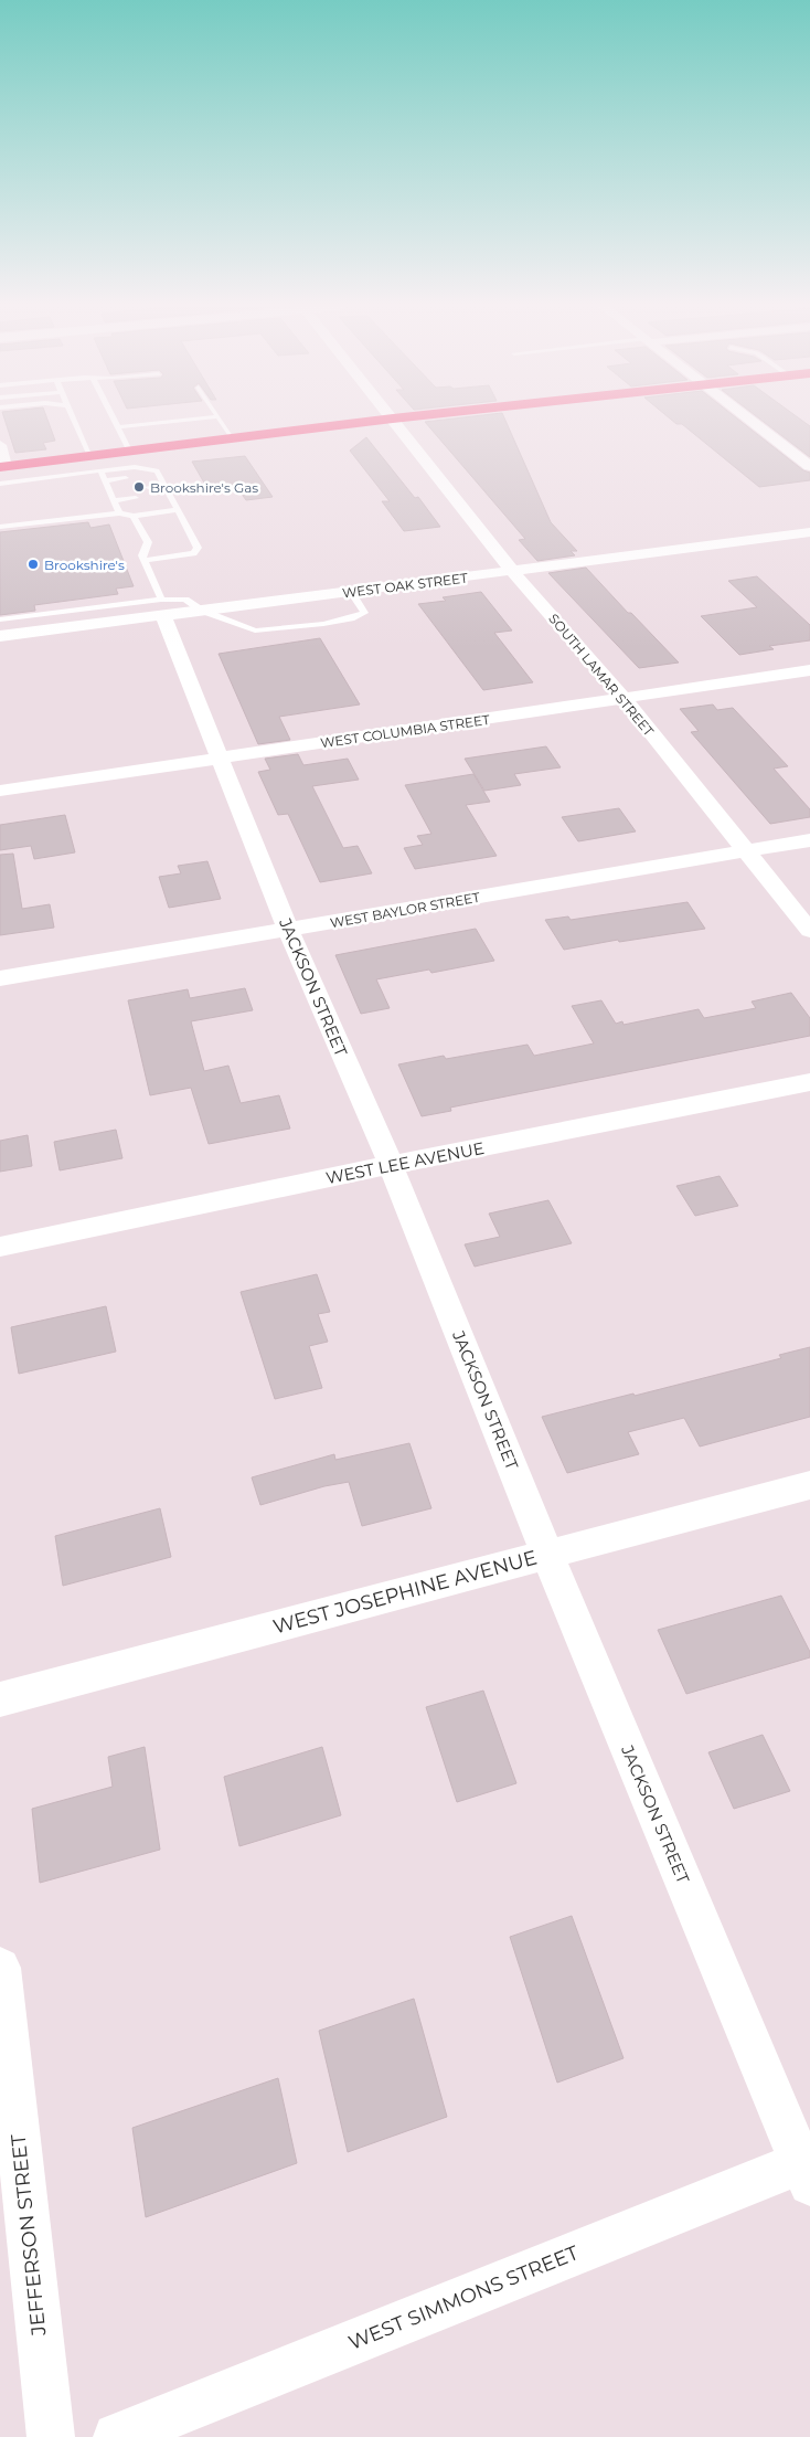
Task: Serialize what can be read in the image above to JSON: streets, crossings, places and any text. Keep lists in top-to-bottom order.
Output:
{
  "streets": {
    "street": [
      "WEST OAK STREET",
      "SOUTH LAMAR STREET",
      "WEST COLUMBIA STREET",
      "WEST BAYLOR STREET",
      "JACKSON STREET",
      "WEST LEE AVENUE",
      "WEST JOSEPHINE AVENUE",
      "JEFFERSON STREET",
      "WEST SIMMONS STREET"
    ]
  },
  "crossings": [
    ["WEST OAK STREET", "SOUTH LAMAR STREET"],
    ["WEST OAK STREET", "JACKSON STREET"],
    ["SOUTH LAMAR STREET", "WEST COLUMBIA STREET"],
    ["SOUTH LAMAR STREET", "WEST BAYLOR STREET"],
    ["WEST COLUMBIA STREET", "JACKSON STREET"],
    ["WEST BAYLOR STREET", "JACKSON STREET"],
    ["JACKSON STREET", "WEST LEE AVENUE"],
    ["JACKSON STREET", "WEST JOSEPHINE AVENUE"],
    ["JACKSON STREET", "WEST SIMMONS STREET"]
  ],
  "places": ["Brookshire's Gas", "Brookshire's"]
}
